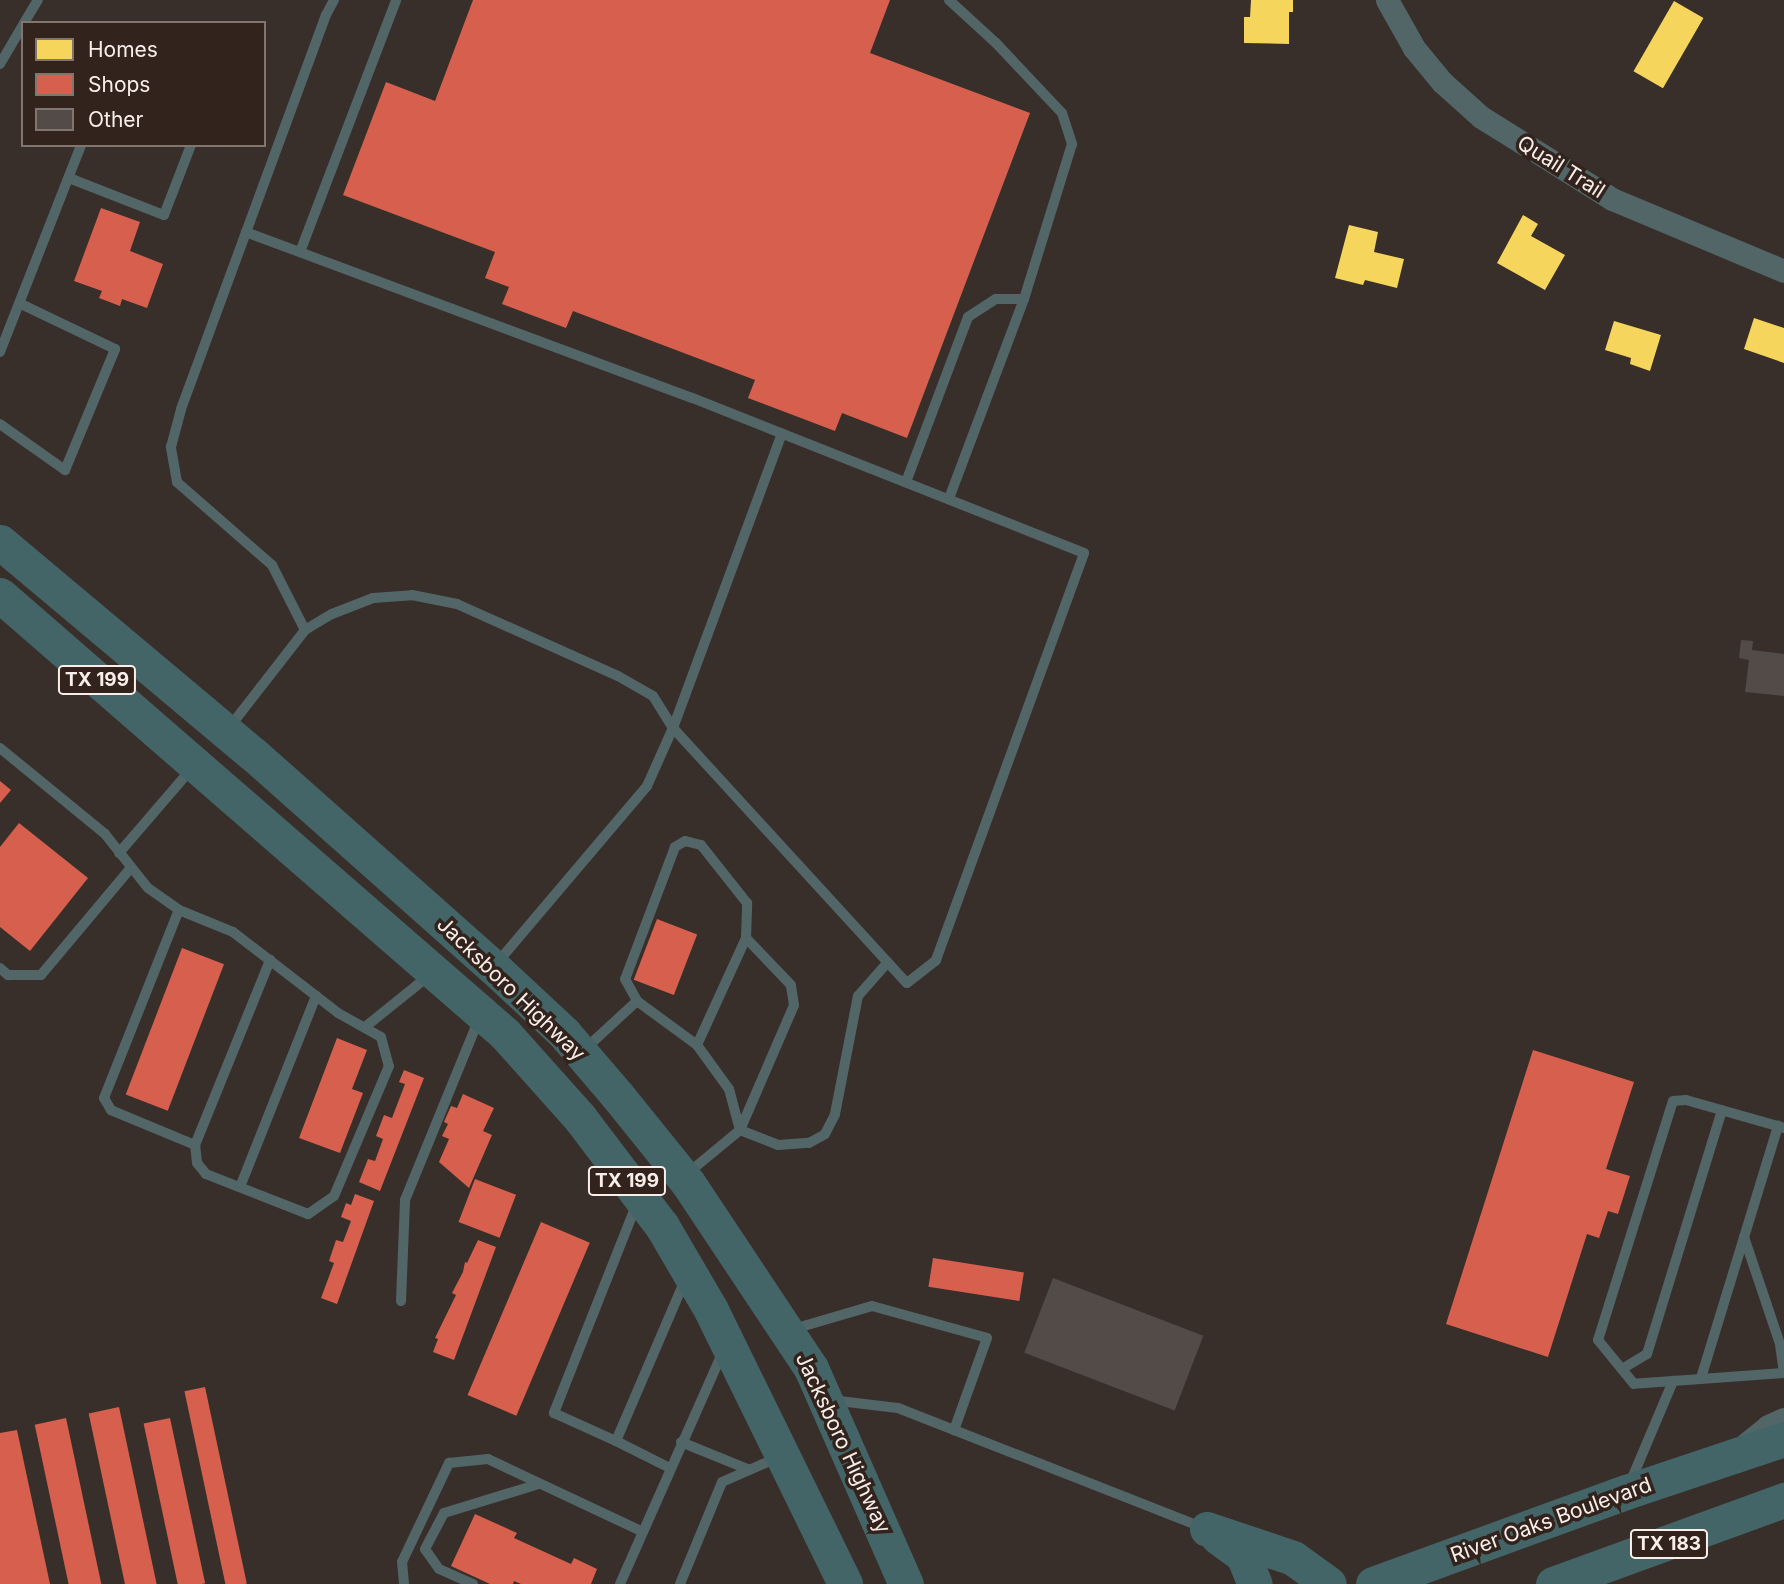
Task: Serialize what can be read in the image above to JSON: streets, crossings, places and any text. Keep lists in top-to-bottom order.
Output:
{
  "streets": {
    "main road": [
      "TX 199",
      "Jacksboro Highway",
      "River Oaks Boulevard",
      "TX 183"
    ],
    "street": ["Quail Trail"]
  },
  "legend": ["Homes", "Shops", "Other"]
}
